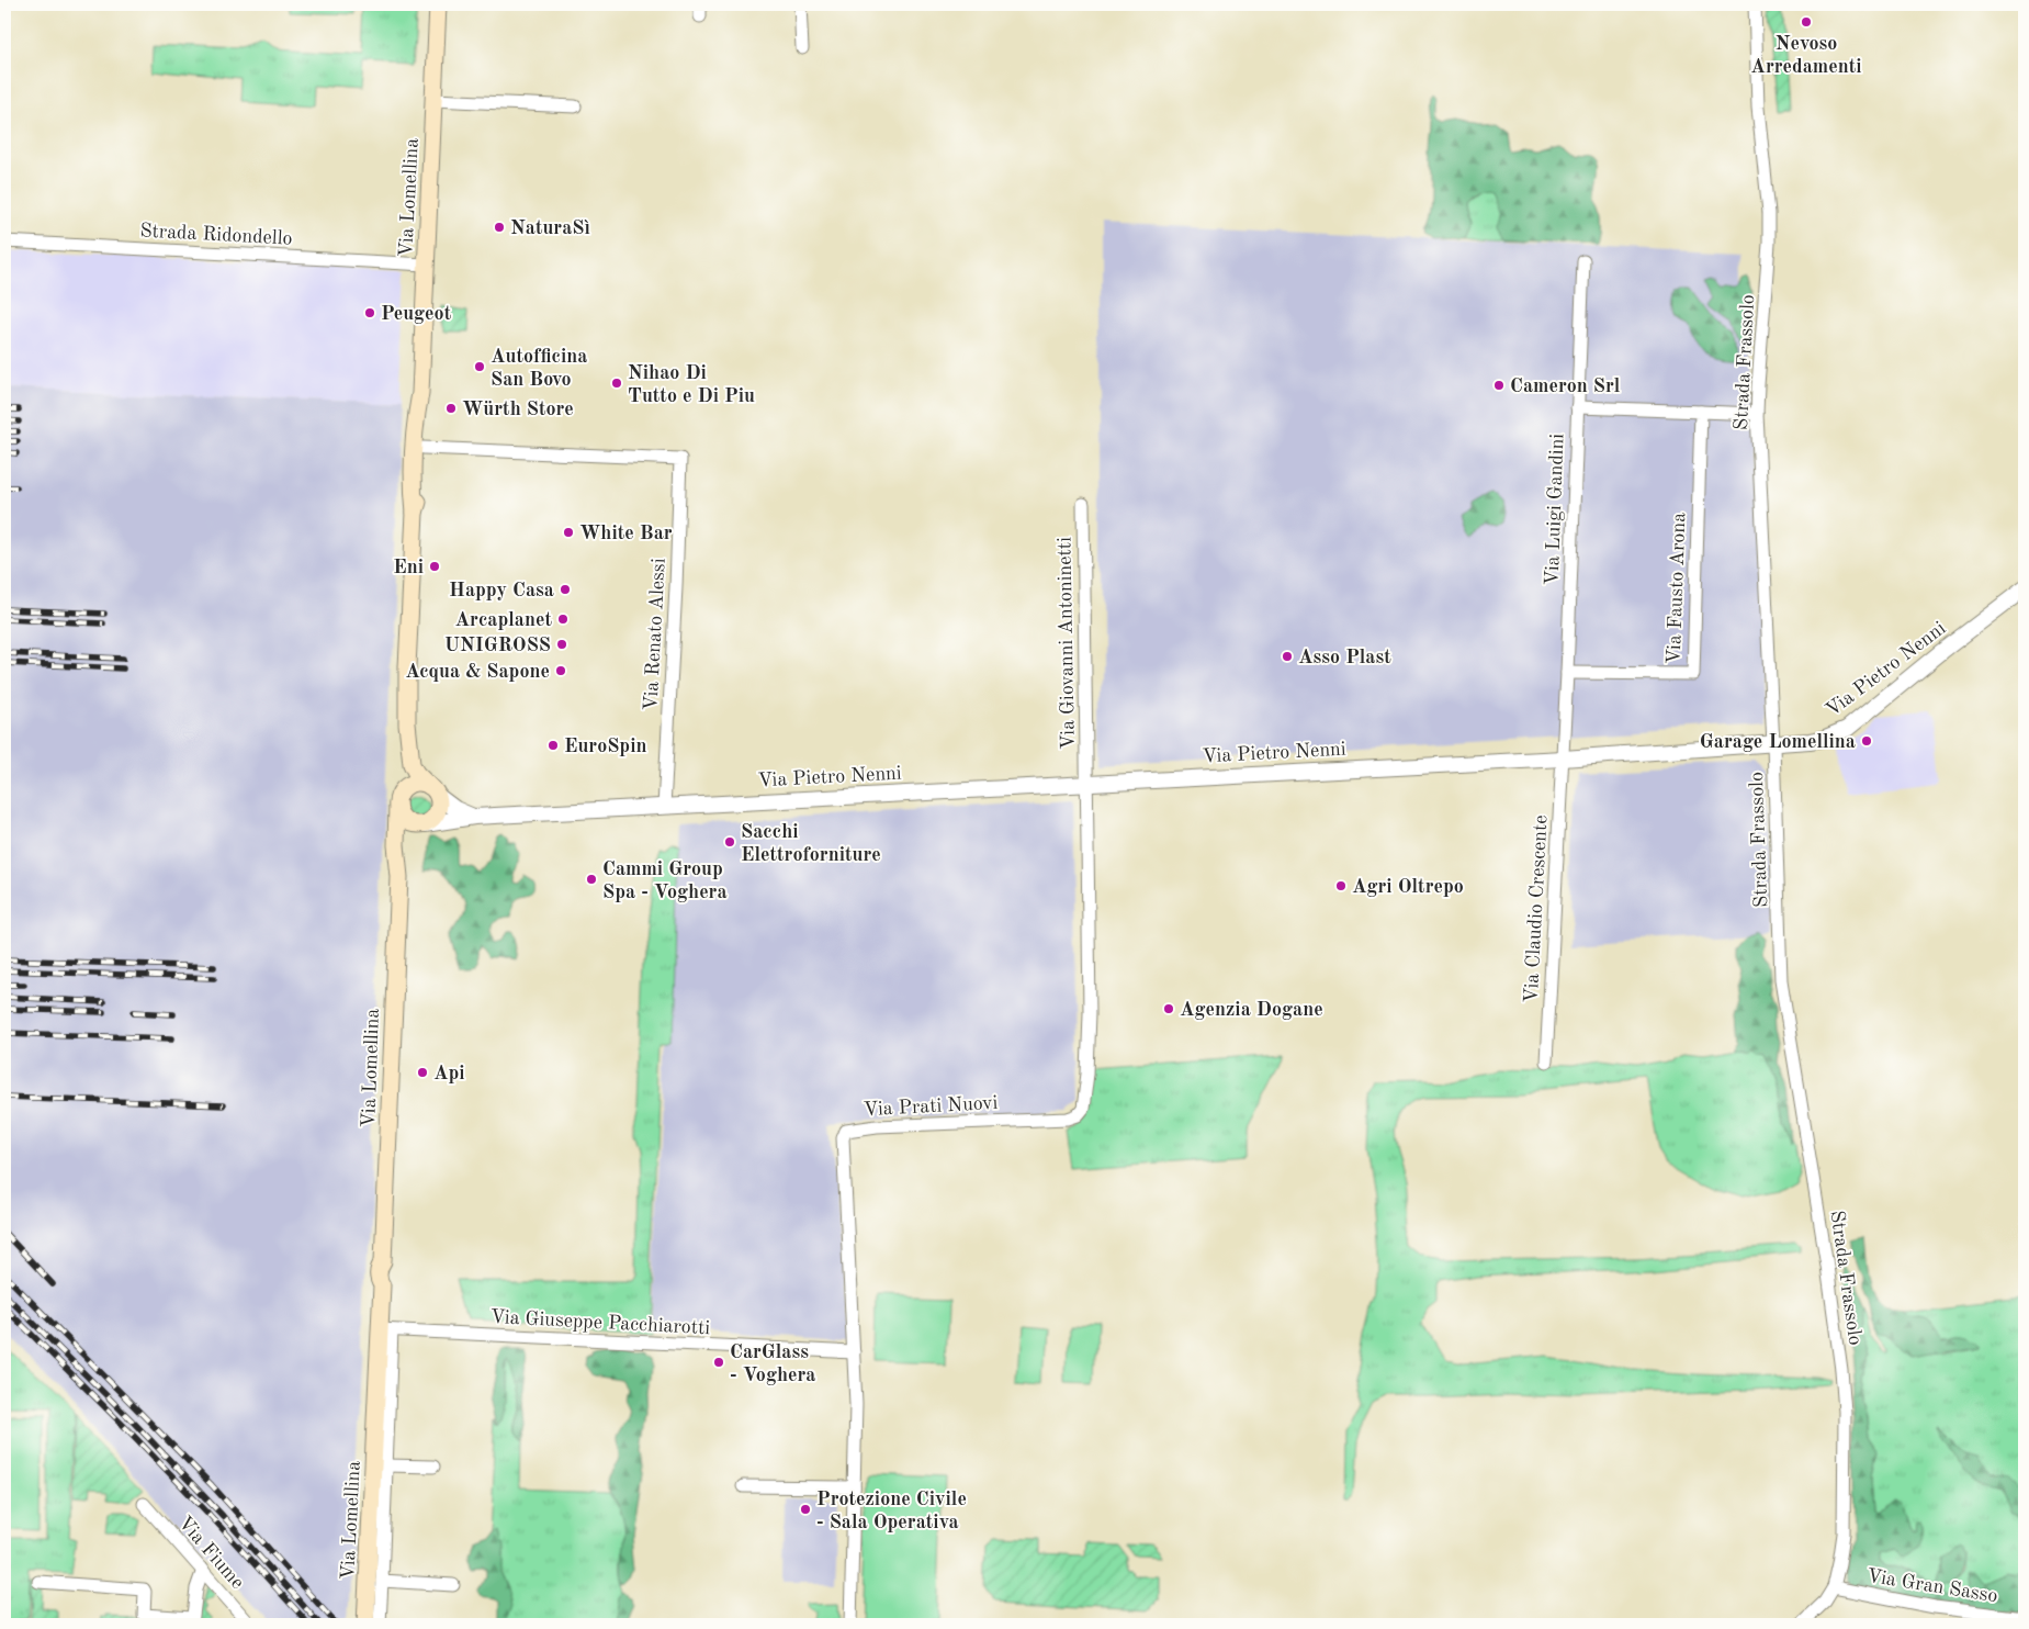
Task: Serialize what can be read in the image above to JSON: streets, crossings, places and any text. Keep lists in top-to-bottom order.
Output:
{
  "streets": {
    "main road": ["Via Lomellina"],
    "street": [
      "Strada Ridondello",
      "Strada Frassolo",
      "Via Luigi Gandini",
      "Via Fausto Arona",
      "Via Renato Alessi",
      "Via Giovanni Antoninetti",
      "Via Pietro Nenni",
      "Via Claudio Crescente",
      "Via Prati Nuovi",
      "Via Giuseppe Pacchiarotti",
      "Via Fiume",
      "Via Gran Sasso"
    ]
  },
  "crossings": [
    ["Via Lomellina", "Strada Ridondello"],
    ["Via Lomellina", "Via Renato Alessi"],
    ["Via Lomellina", "Via Pietro Nenni"],
    ["Via Lomellina", "Via Giuseppe Pacchiarotti"],
    ["Strada Frassolo", "Via Pietro Nenni"],
    ["Strada Frassolo", "Via Gran Sasso"],
    ["Via Luigi Gandini", "Via Fausto Arona"],
    ["Via Luigi Gandini", "Via Pietro Nenni"],
    ["Via Luigi Gandini", "Via Claudio Crescente"],
    ["Via Renato Alessi", "Via Pietro Nenni"],
    ["Via Giovanni Antoninetti", "Via Pietro Nenni"],
    ["Via Giovanni Antoninetti", "Via Prati Nuovi"],
    ["Via Pietro Nenni", "Via Claudio Crescente"],
    ["Via Pietro Nenni", "Via Prati Nuovi"],
    ["Via Prati Nuovi", "Via Giuseppe Pacchiarotti"]
  ],
  "places": [
    "Nevoso Arredamenti",
    "NaturaSì",
    "Peugeot",
    "Autofficina San Bovo",
    "Nihao Di Tutto e Di Piu",
    "Cameron Srl",
    "Würth Store",
    "White Bar",
    "Eni",
    "Happy Casa",
    "Arcaplanet",
    "UNIGROSS",
    "Asso Plast",
    "Acqua & Sapone",
    "Garage Lomellina",
    "EuroSpin",
    "Sacchi Elettroforniture",
    "Cammi Group Spa - Voghera",
    "Agri Oltrepo",
    "Agenzia Dogane",
    "Api",
    "CarGlass - Voghera",
    "Protezione Civile - Sala Operativa"
  ]
}
